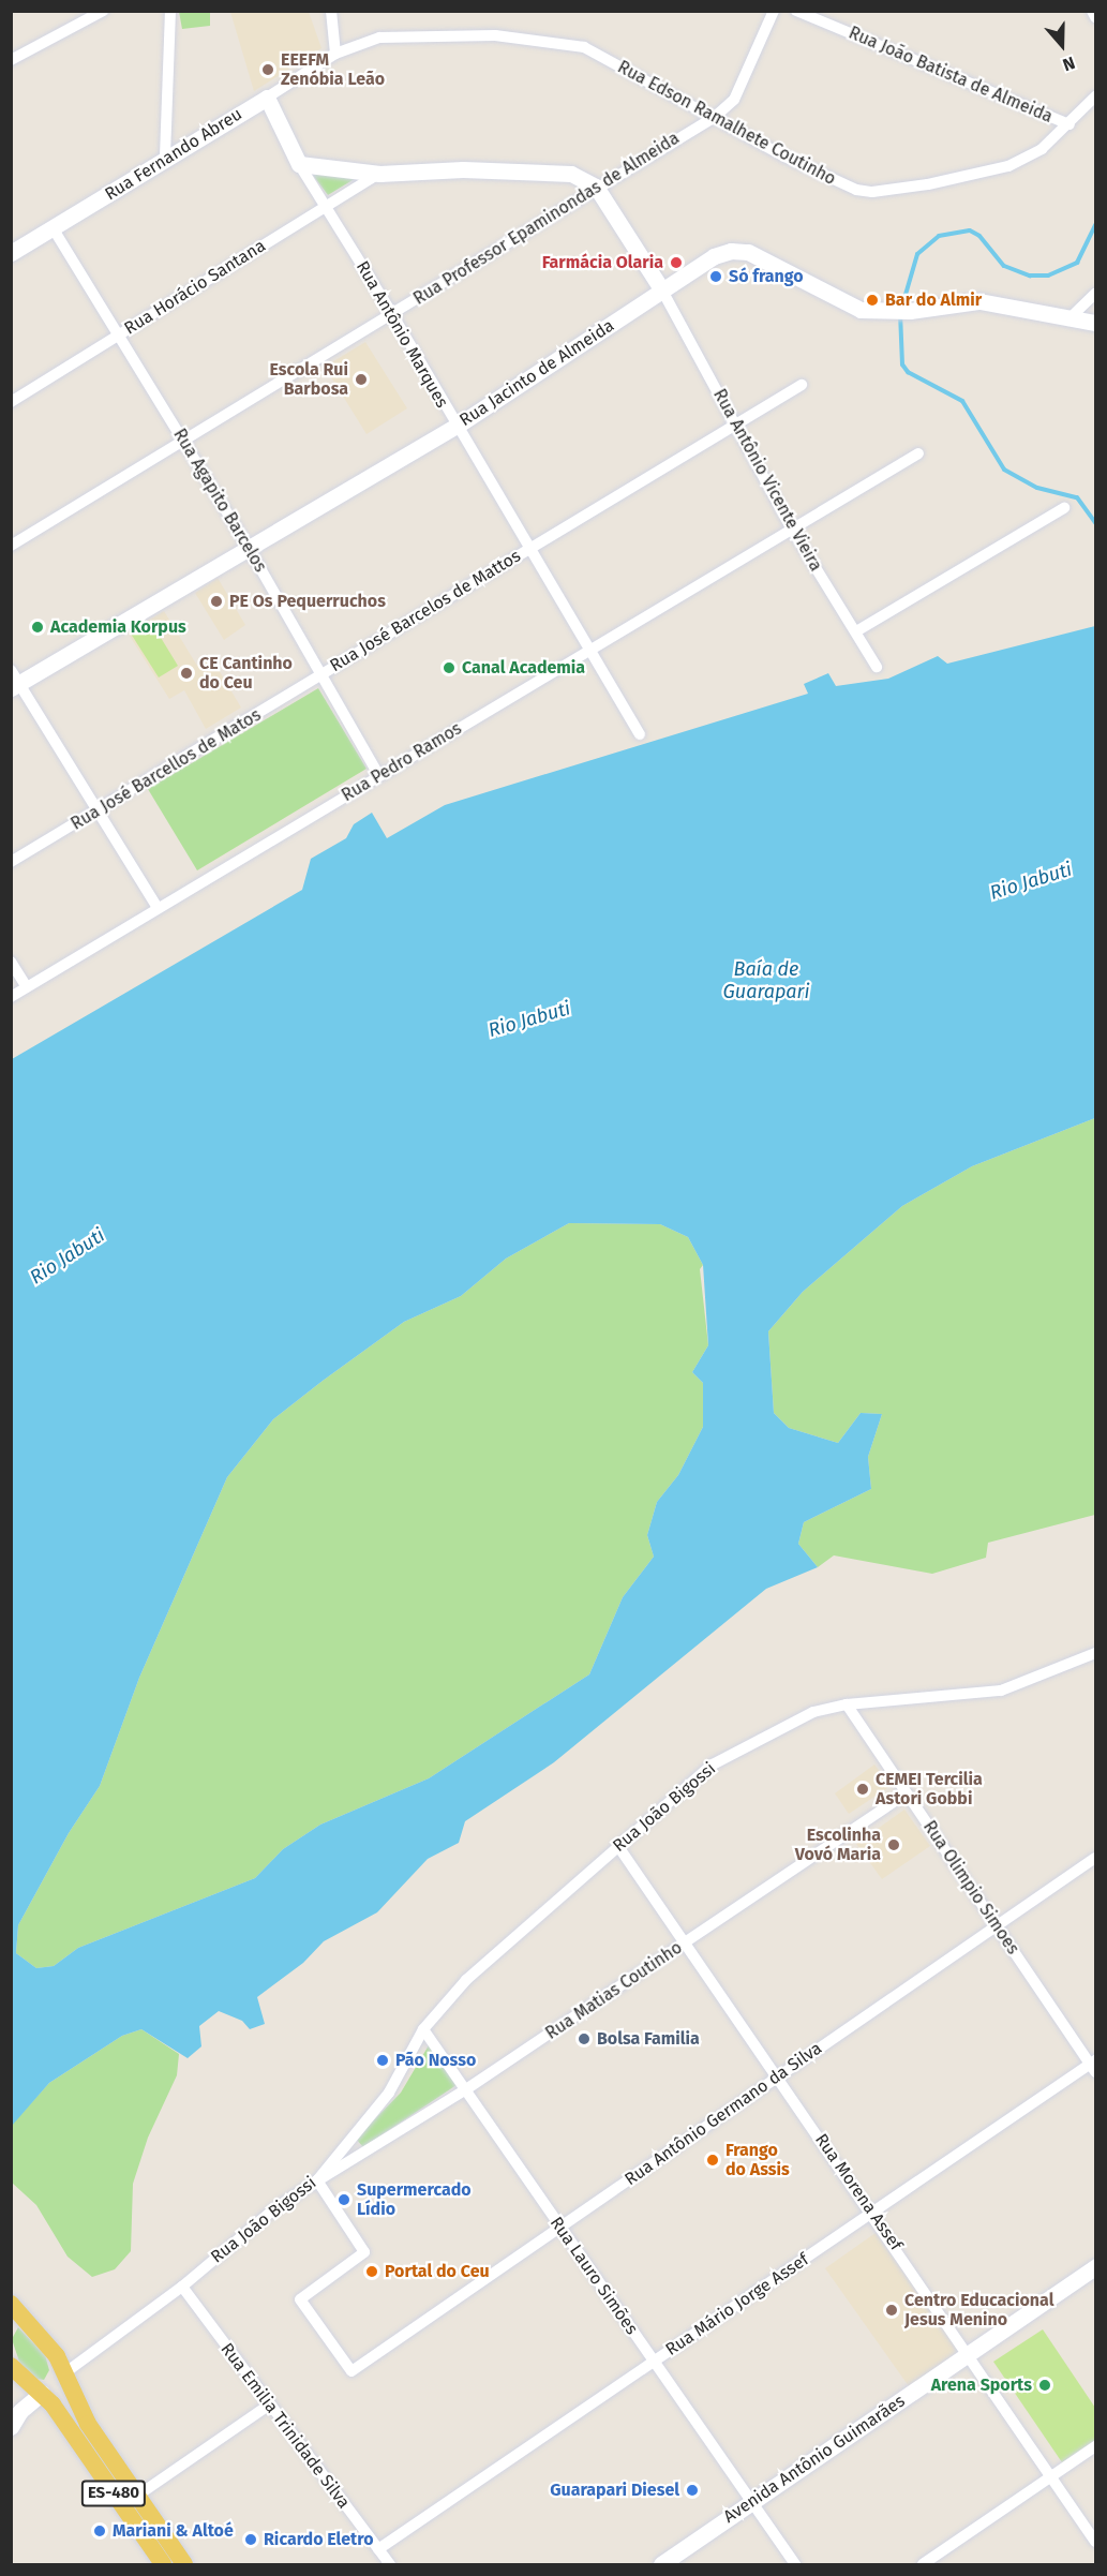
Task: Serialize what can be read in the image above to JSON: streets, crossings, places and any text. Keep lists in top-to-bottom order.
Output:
{
  "streets": {
    "main road": ["ES-480"],
    "street": [
      "Rua João Batista de Almeida",
      "Rua Edson Ramalhete Coutinho",
      "Rua Fernando Abreu",
      "Rua Professor Epaminondas de Almeida",
      "Rua Horácio Santana",
      "Rua Antônio Marques",
      "Rua Jacinto de Almeida",
      "Rua Antônio Vicente Vieira",
      "Rua Agapito Barcelos",
      "Rua José Barcelos de Mattos",
      "Rua Pedro Ramos",
      "Rua José Barcellos de Matos",
      "Rua João Bigossi",
      "Rua Olimpio Simoes",
      "Rua Matias Coutinho",
      "Rua Antônio Germano da Silva",
      "Rua Morena Assef",
      "Rua Lauro Simões",
      "Rua Mário Jorge Assef",
      "Rua Emilia Trinidade Silva",
      "Avenida Antônio Guimarães"
    ]
  },
  "crossings": [
    ["Rua João Batista de Almeida", "Rua Edson Ramalhete Coutinho"],
    ["Rua Edson Ramalhete Coutinho", "Rua Fernando Abreu"],
    ["Rua Edson Ramalhete Coutinho", "Rua Professor Epaminondas de Almeida"],
    ["Rua Fernando Abreu", "Rua Antônio Marques"],
    ["Rua Fernando Abreu", "Rua Agapito Barcelos"],
    ["Rua Professor Epaminondas de Almeida", "Rua Horácio Santana"],
    ["Rua Professor Epaminondas de Almeida", "Rua Antônio Marques"],
    ["Rua Professor Epaminondas de Almeida", "Rua Agapito Barcelos"],
    ["Rua Horácio Santana", "Rua Antônio Marques"],
    ["Rua Horácio Santana", "Rua Agapito Barcelos"],
    ["Rua Antônio Marques", "Rua Jacinto de Almeida"],
    ["Rua Antônio Marques", "Rua José Barcelos de Mattos"],
    ["Rua Antônio Marques", "Rua Pedro Ramos"],
    ["Rua Jacinto de Almeida", "Rua Antônio Vicente Vieira"],
    ["Rua Jacinto de Almeida", "Rua Agapito Barcelos"],
    ["Rua Antônio Vicente Vieira", "Rua Pedro Ramos"],
    ["Rua Agapito Barcelos", "Rua José Barcelos de Mattos"],
    ["Rua Agapito Barcelos", "Rua Pedro Ramos"],
    ["Rua Agapito Barcelos", "Rua José Barcellos de Matos"],
    ["Rua José Barcelos de Mattos", "Rua José Barcellos de Matos"],
    ["Rua João Bigossi", "Rua Olimpio Simoes"],
    ["Rua João Bigossi", "Rua Matias Coutinho"],
    ["Rua João Bigossi", "Rua Antônio Germano da Silva"],
    ["Rua João Bigossi", "Rua Morena Assef"],
    ["Rua João Bigossi", "Rua Lauro Simões"],
    ["Rua João Bigossi", "Rua Emilia Trinidade Silva"],
    ["Rua João Bigossi", "ES-480"],
    ["Rua Olimpio Simoes", "Rua Matias Coutinho"],
    ["Rua Olimpio Simoes", "Rua Antônio Germano da Silva"],
    ["Rua Olimpio Simoes", "Rua Mário Jorge Assef"],
    ["Rua Matias Coutinho", "Rua Antônio Germano da Silva"],
    ["Rua Matias Coutinho", "Rua Morena Assef"],
    ["Rua Matias Coutinho", "Rua Lauro Simões"],
    ["Rua Antônio Germano da Silva", "Rua Morena Assef"],
    ["Rua Antônio Germano da Silva", "Rua Lauro Simões"],
    ["Rua Morena Assef", "Rua Mário Jorge Assef"],
    ["Rua Morena Assef", "Avenida Antônio Guimarães"],
    ["Rua Lauro Simões", "Rua Mário Jorge Assef"],
    ["Rua Lauro Simões", "Avenida Antônio Guimarães"],
    ["Rua Mário Jorge Assef", "Rua Emilia Trinidade Silva"]
  ],
  "water": ["Rio Jabuti", "Baía de Guarapari"],
  "places": [
    "EEEFM Zenóbia Leão",
    "Farmácia Olaria",
    "Só frango",
    "Bar do Almir",
    "Escola Rui Barbosa",
    "PE Os Pequerruchos",
    "Academia Korpus",
    "Canal Academia",
    "CE Cantinho do Ceu",
    "CEMEI Tercilia Astori Gobbi",
    "Escolinha Vovó Maria",
    "Bolsa Familia",
    "Pão Nosso",
    "Frango do Assis",
    "Supermercado Lídio",
    "Portal do Ceu",
    "Centro Educacional Jesus Menino",
    "Arena Sports",
    "Guarapari Diesel",
    "Mariani & Altoé",
    "Ricardo Eletro"
  ],
  "north": "bottom"
}
